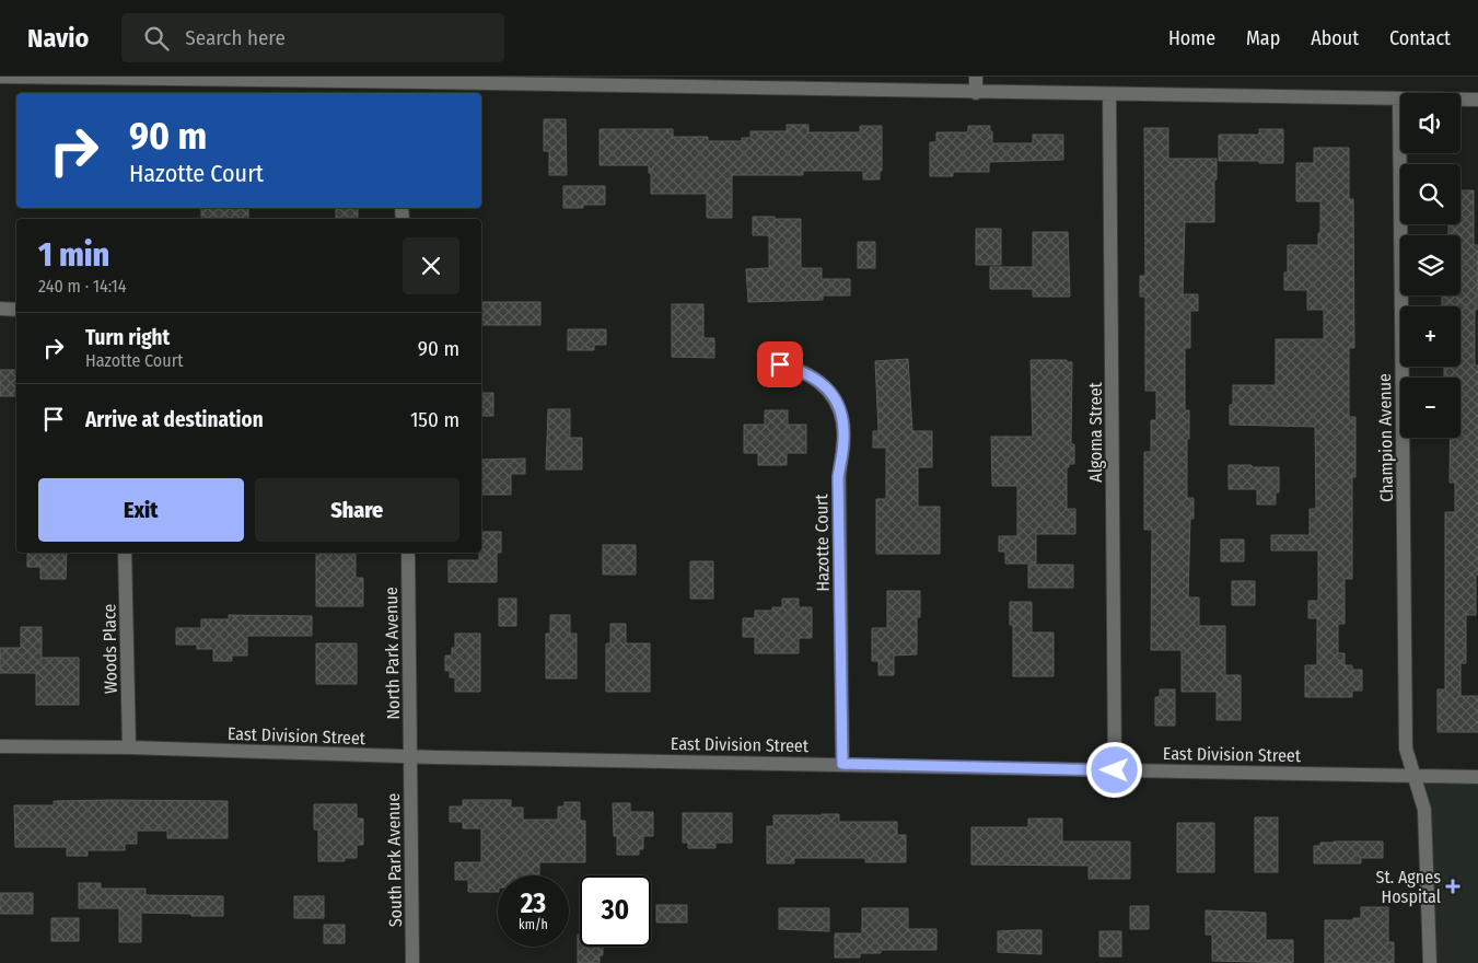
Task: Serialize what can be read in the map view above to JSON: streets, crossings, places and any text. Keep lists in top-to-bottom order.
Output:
{
  "streets": {
    "street": [
      "Algoma Street",
      "Champion Avenue",
      "Hazotte Court",
      "Woods Place",
      "North Park Avenue",
      "East Division Street",
      "South Park Avenue"
    ]
  },
  "crossings": [
    ["Algoma Street", "East Division Street"],
    ["Champion Avenue", "East Division Street"],
    ["Hazotte Court", "East Division Street"],
    ["Woods Place", "East Division Street"],
    ["North Park Avenue", "East Division Street"],
    ["North Park Avenue", "South Park Avenue"],
    ["East Division Street", "South Park Avenue"]
  ],
  "places": {
    "health": ["St. Agnes Hospital"]
  },
  "page": {
    "header": "Navio",
    "search": "Search here",
    "nav": [
      "Home",
      "Map",
      "About",
      "Contact"
    ],
    "map_buttons": ["+", "−"],
    "turn": ["90 m", "Hazotte Court"],
    "heading": ["1 min", "240 m · 14:14"],
    "list": [
      {
        "name": "Turn right",
        "note": "Hazotte Court",
        "value": "90 m"
      },
      {
        "name": "Arrive at destination",
        "value": "150 m"
      }
    ],
    "buttons": ["Exit", "Share"],
    "speed": "23 km/h",
    "limit": "30"
  }
}
